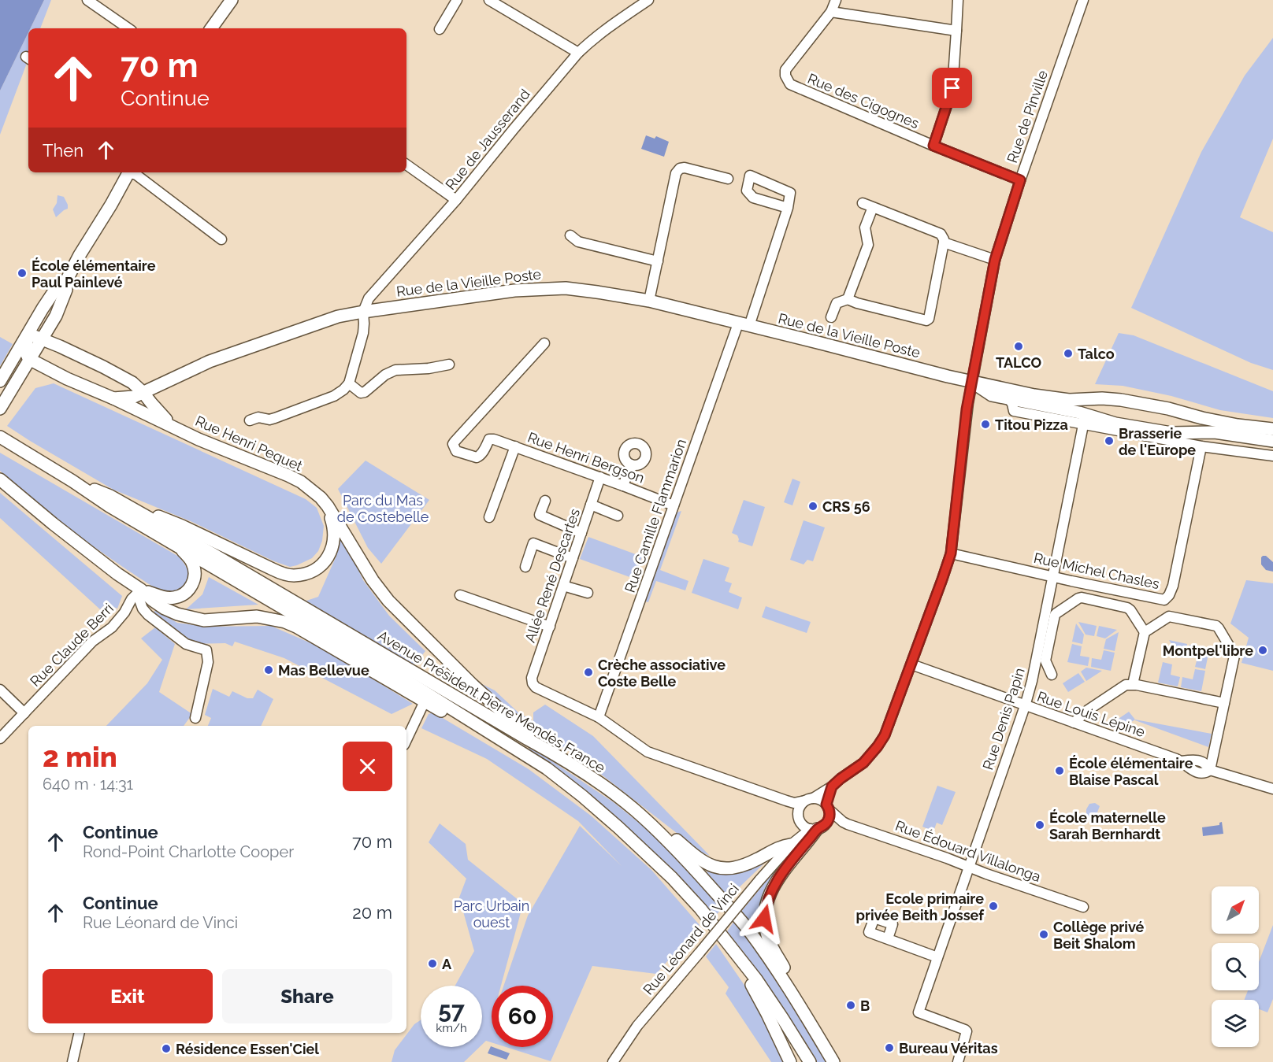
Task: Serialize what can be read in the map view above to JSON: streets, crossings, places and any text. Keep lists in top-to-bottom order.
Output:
{
  "streets": {
    "main road": ["Rue de la Vieille Poste", "Rue Henri Pequet", "Avenue Président Pierre Mendès France"],
    "street": [
      "Rue des Cigognes",
      "Rue de Pinville",
      "Rue de Jausserand",
      "Rue Henri Bergson",
      "Rue Camille Flammarion",
      "Rue Michel Chasles",
      "Allée René Descartes",
      "Rue Claude Berri",
      "Rue Louis Lépine",
      "Rue Denis Papin",
      "Rue Édouard Villalonga",
      "Rue Léonard de Vinci"
    ]
  },
  "crossings": [
    ["Rue des Cigognes", "Rue de Pinville"],
    ["Rue de Pinville", "Rue de la Vieille Poste"],
    ["Rue de Jausserand", "Rue de la Vieille Poste"],
    ["Rue de la Vieille Poste", "Rue Henri Pequet"],
    ["Rue de la Vieille Poste", "Rue Camille Flammarion"],
    ["Rue de la Vieille Poste", "Rue Michel Chasles"],
    ["Rue de la Vieille Poste", "Rue Denis Papin"],
    ["Rue Henri Pequet", "Avenue Président Pierre Mendès France"],
    ["Rue Henri Bergson", "Rue Camille Flammarion"],
    ["Rue Henri Bergson", "Allée René Descartes"],
    ["Rue Camille Flammarion", "Allée René Descartes"],
    ["Rue Michel Chasles", "Rue Denis Papin"],
    ["Rue Louis Lépine", "Rue Denis Papin"],
    ["Rue Denis Papin", "Rue Édouard Villalonga"],
    ["Rue Édouard Villalonga", "Rue Léonard de Vinci"]
  ],
  "parks": ["Parc du Mas de Costebelle", "Parc Urbain ouest"],
  "places": [
    "École élémentaire Paul Painlevé",
    "TALCO",
    "Talco",
    "Titou Pizza",
    "Brasserie de l'Europe",
    "CRS 56",
    "Montpel'libre",
    "Mas Bellevue",
    "Crèche associative Coste Belle",
    "École élémentaire Blaise Pascal",
    "École maternelle Sarah Bernhardt",
    "Ecole primaire privée Beith Jossef",
    "Collège privé Beit Shalom",
    "A",
    "B",
    "Bureau Véritas",
    "Résidence Essen'Ciel"
  ],
  "north": "top right",
  "page": {
    "turn": ["70 m", "Continue"],
    "then": "Then",
    "heading": ["2 min", "640 m · 14:31"],
    "list": [
      {
        "name": "Continue",
        "note": "Rond-Point Charlotte Cooper",
        "value": "70 m"
      },
      {
        "name": "Continue",
        "note": "Rue Léonard de Vinci",
        "value": "20 m"
      }
    ],
    "buttons": ["Exit", "Share"],
    "speed": "57 km/h",
    "limit": "60"
  }
}
